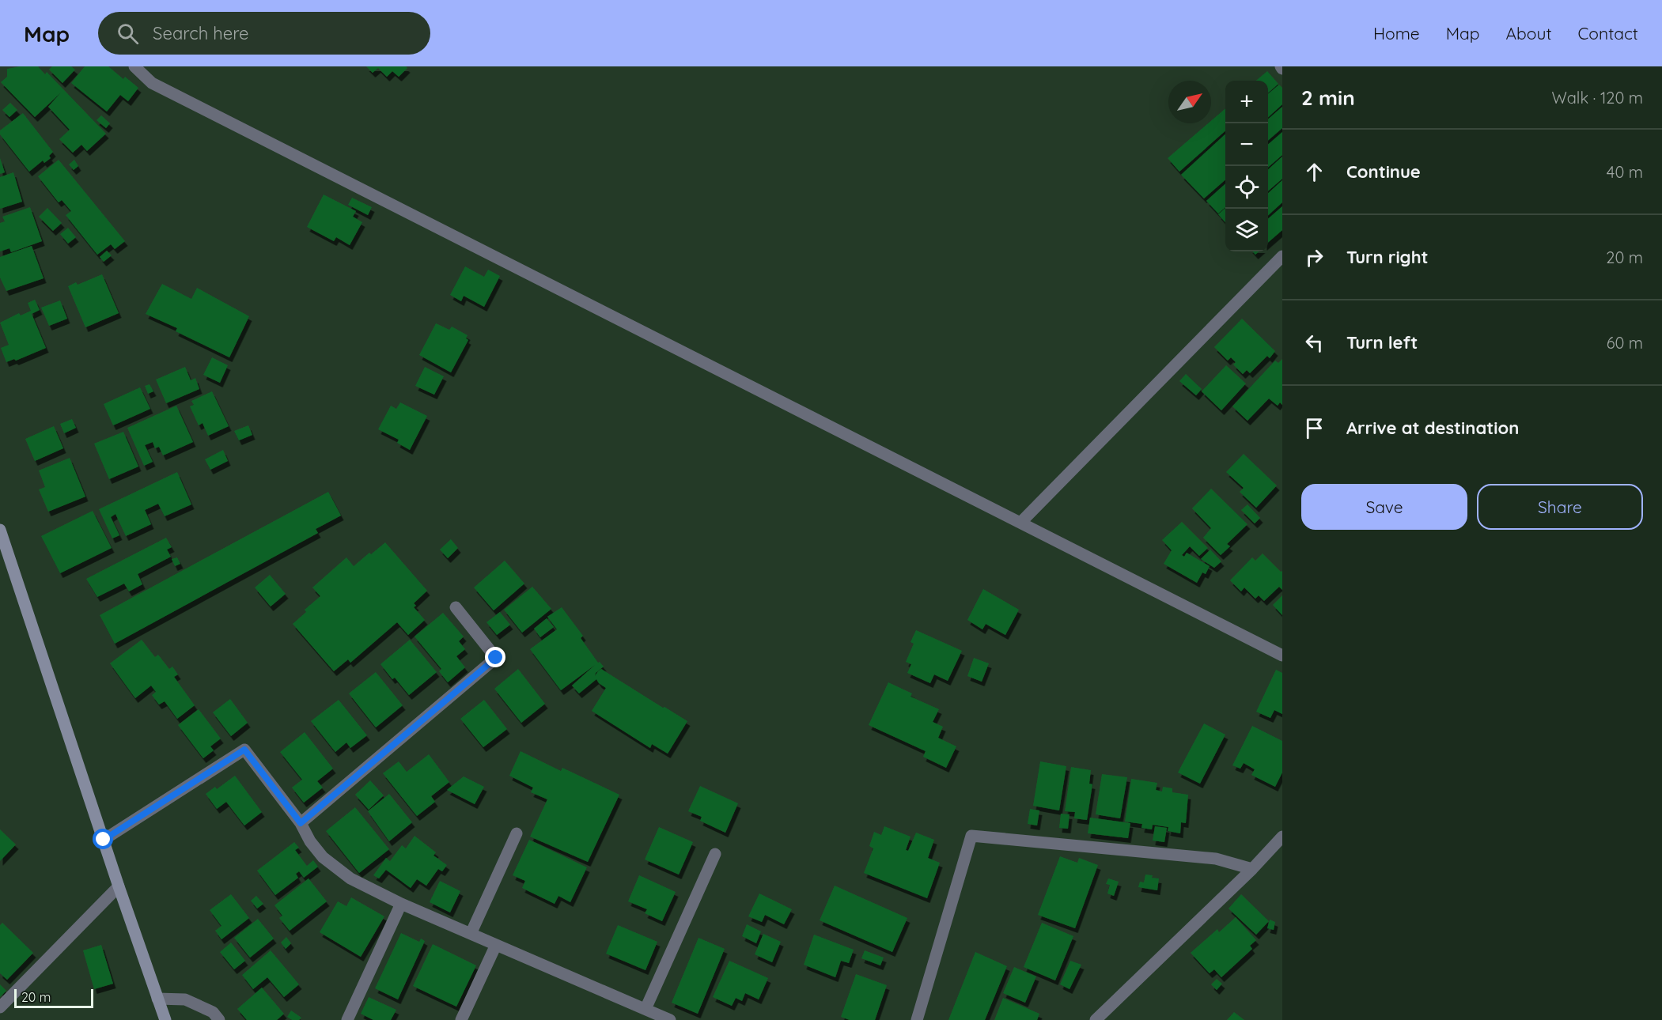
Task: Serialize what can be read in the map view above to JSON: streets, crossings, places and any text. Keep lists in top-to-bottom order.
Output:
{
  "scale_bar": "20 m",
  "north": "top right",
  "page": {
    "header": "Map",
    "search": "Search here",
    "nav": [
      "Home",
      "Map",
      "About",
      "Contact"
    ],
    "heading": ["2 min", "Walk · 120 m"],
    "map_buttons": ["+", "−"],
    "list": [
      ["Continue", "40 m"],
      ["Turn right", "20 m"],
      ["Turn left", "60 m"],
      "Arrive at destination"
    ],
    "buttons": ["Save", "Share"],
    "scale": "20 m"
  }
}
